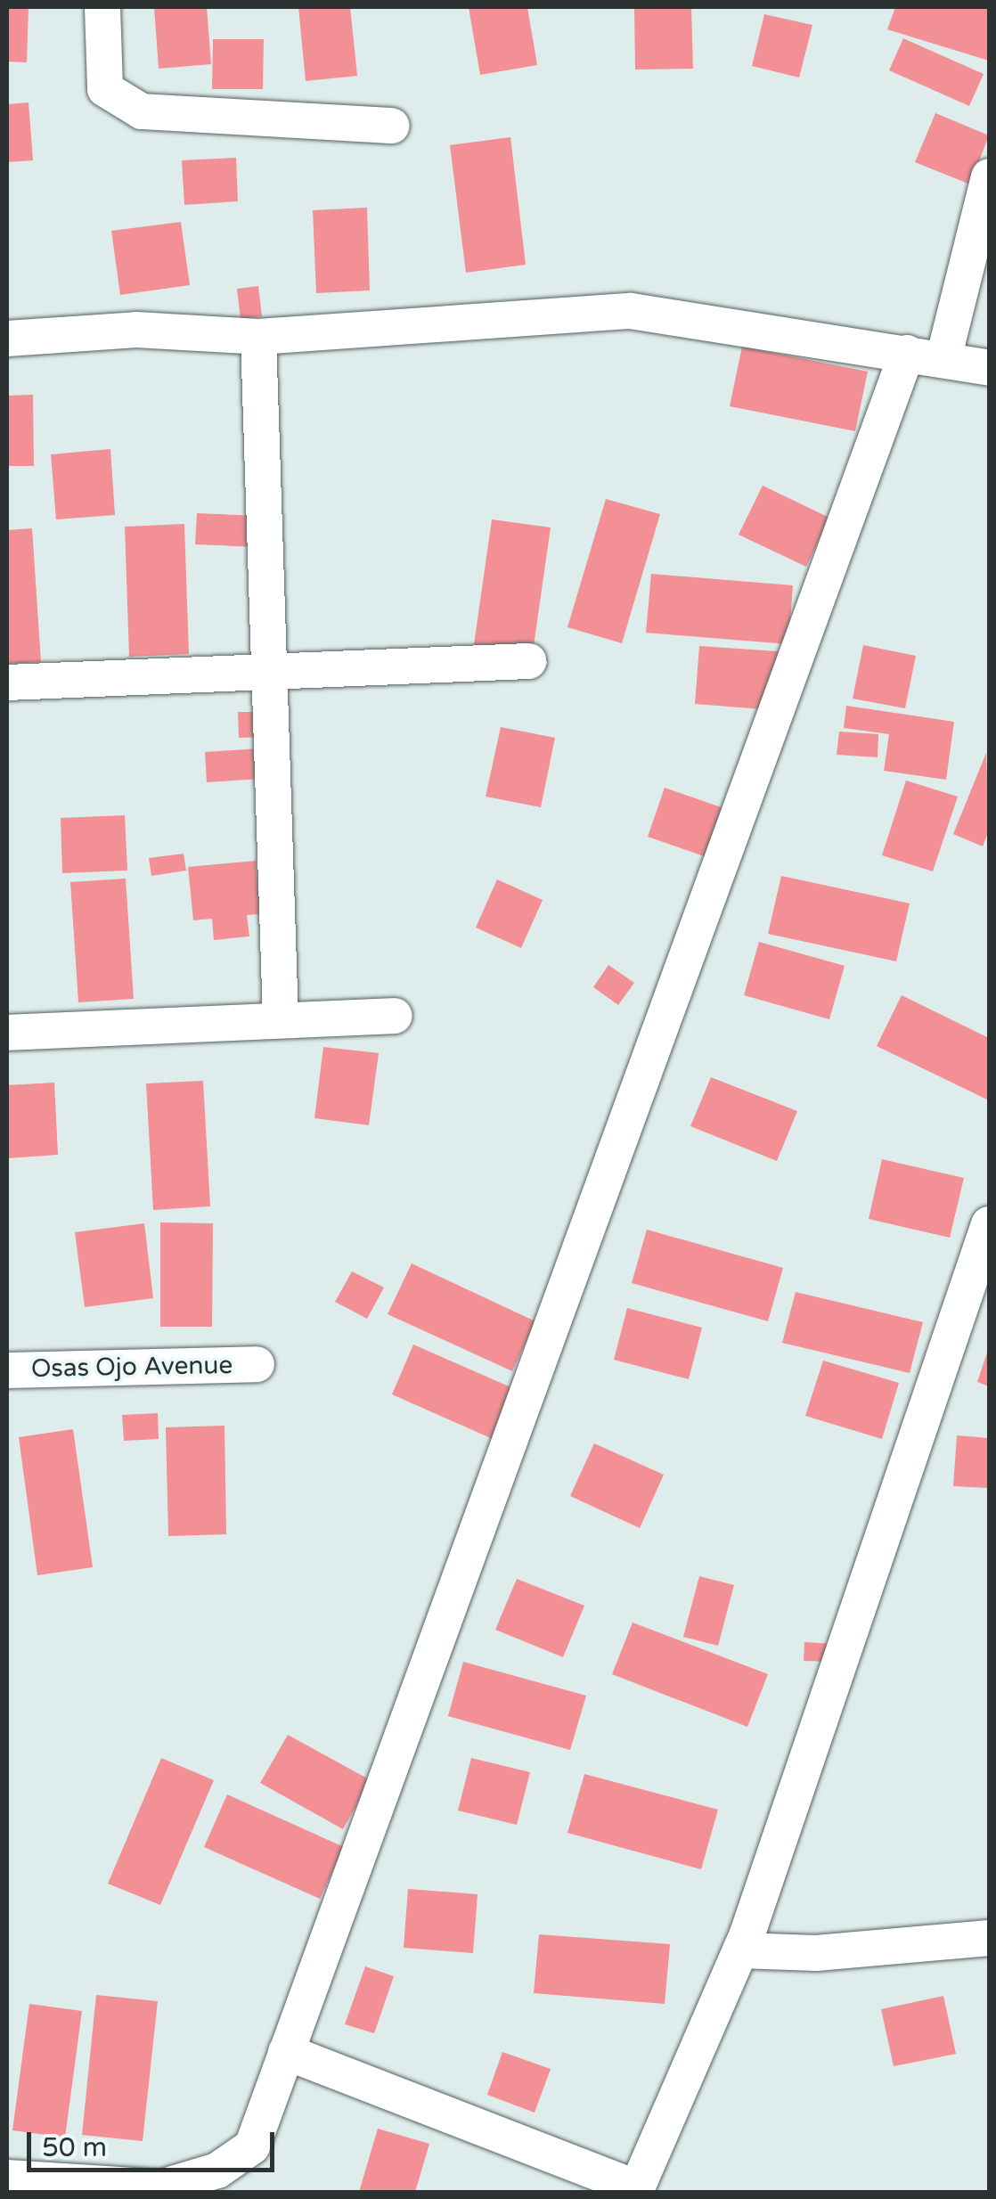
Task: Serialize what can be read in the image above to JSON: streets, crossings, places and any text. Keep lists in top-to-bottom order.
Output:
{
  "streets": {
    "street": ["Osas Ojo Avenue"]
  },
  "scale_bar": "50 m"
}
